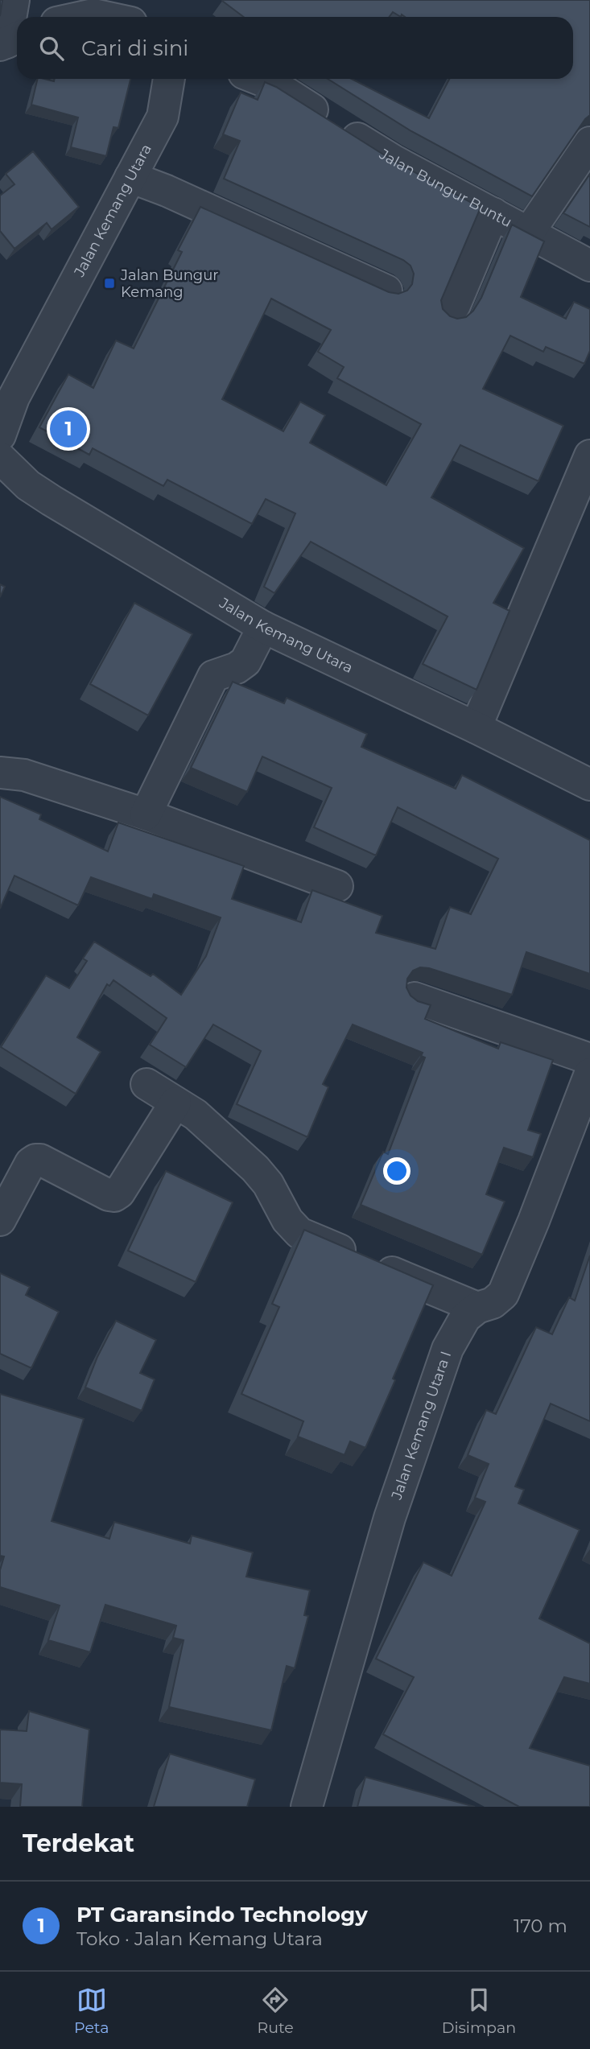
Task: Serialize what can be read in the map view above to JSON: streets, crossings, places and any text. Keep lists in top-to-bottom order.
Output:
{
  "streets": {
    "street": ["Jalan Bungur Buntu", "Jalan Kemang Utara", "Jalan Kemang Utara I"]
  },
  "places": {
    "transit": ["Jalan Bungur Kemang"]
  },
  "page": {
    "search": "Cari di sini",
    "pins": "1",
    "heading": "Terdekat",
    "list": [
      {
        "mark": "1",
        "name": "PT Garansindo Technology",
        "note": "Toko · Jalan Kemang Utara",
        "value": "170 m"
      }
    ],
    "nav": ["Peta", "Rute", "Disimpan"]
  }
}
